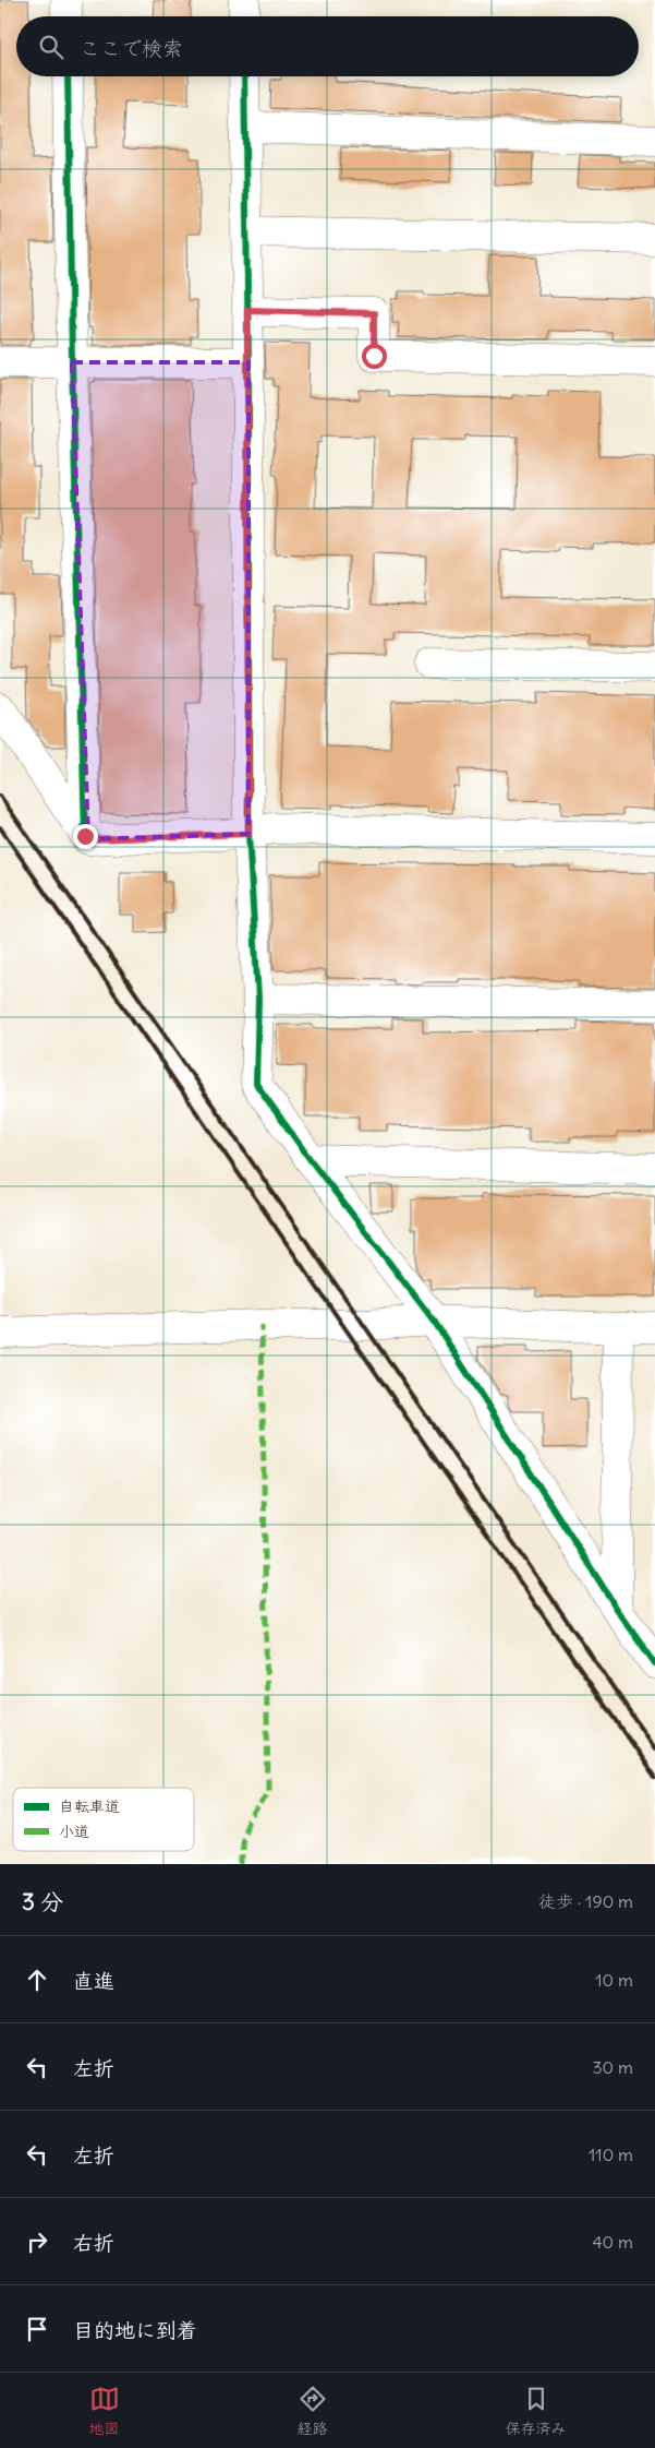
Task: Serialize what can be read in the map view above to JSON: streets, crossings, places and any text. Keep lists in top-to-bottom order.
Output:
{
  "legend": ["自転車道", "小道"],
  "page": {
    "search": "ここで検索",
    "heading": ["3 分", "徒歩 · 190 m"],
    "list": [
      ["直進", "10 m"],
      ["左折", "30 m"],
      ["左折", "110 m"],
      ["右折", "40 m"],
      "目的地に到着"
    ],
    "nav": ["地図", "経路", "保存済み"]
  }
}
